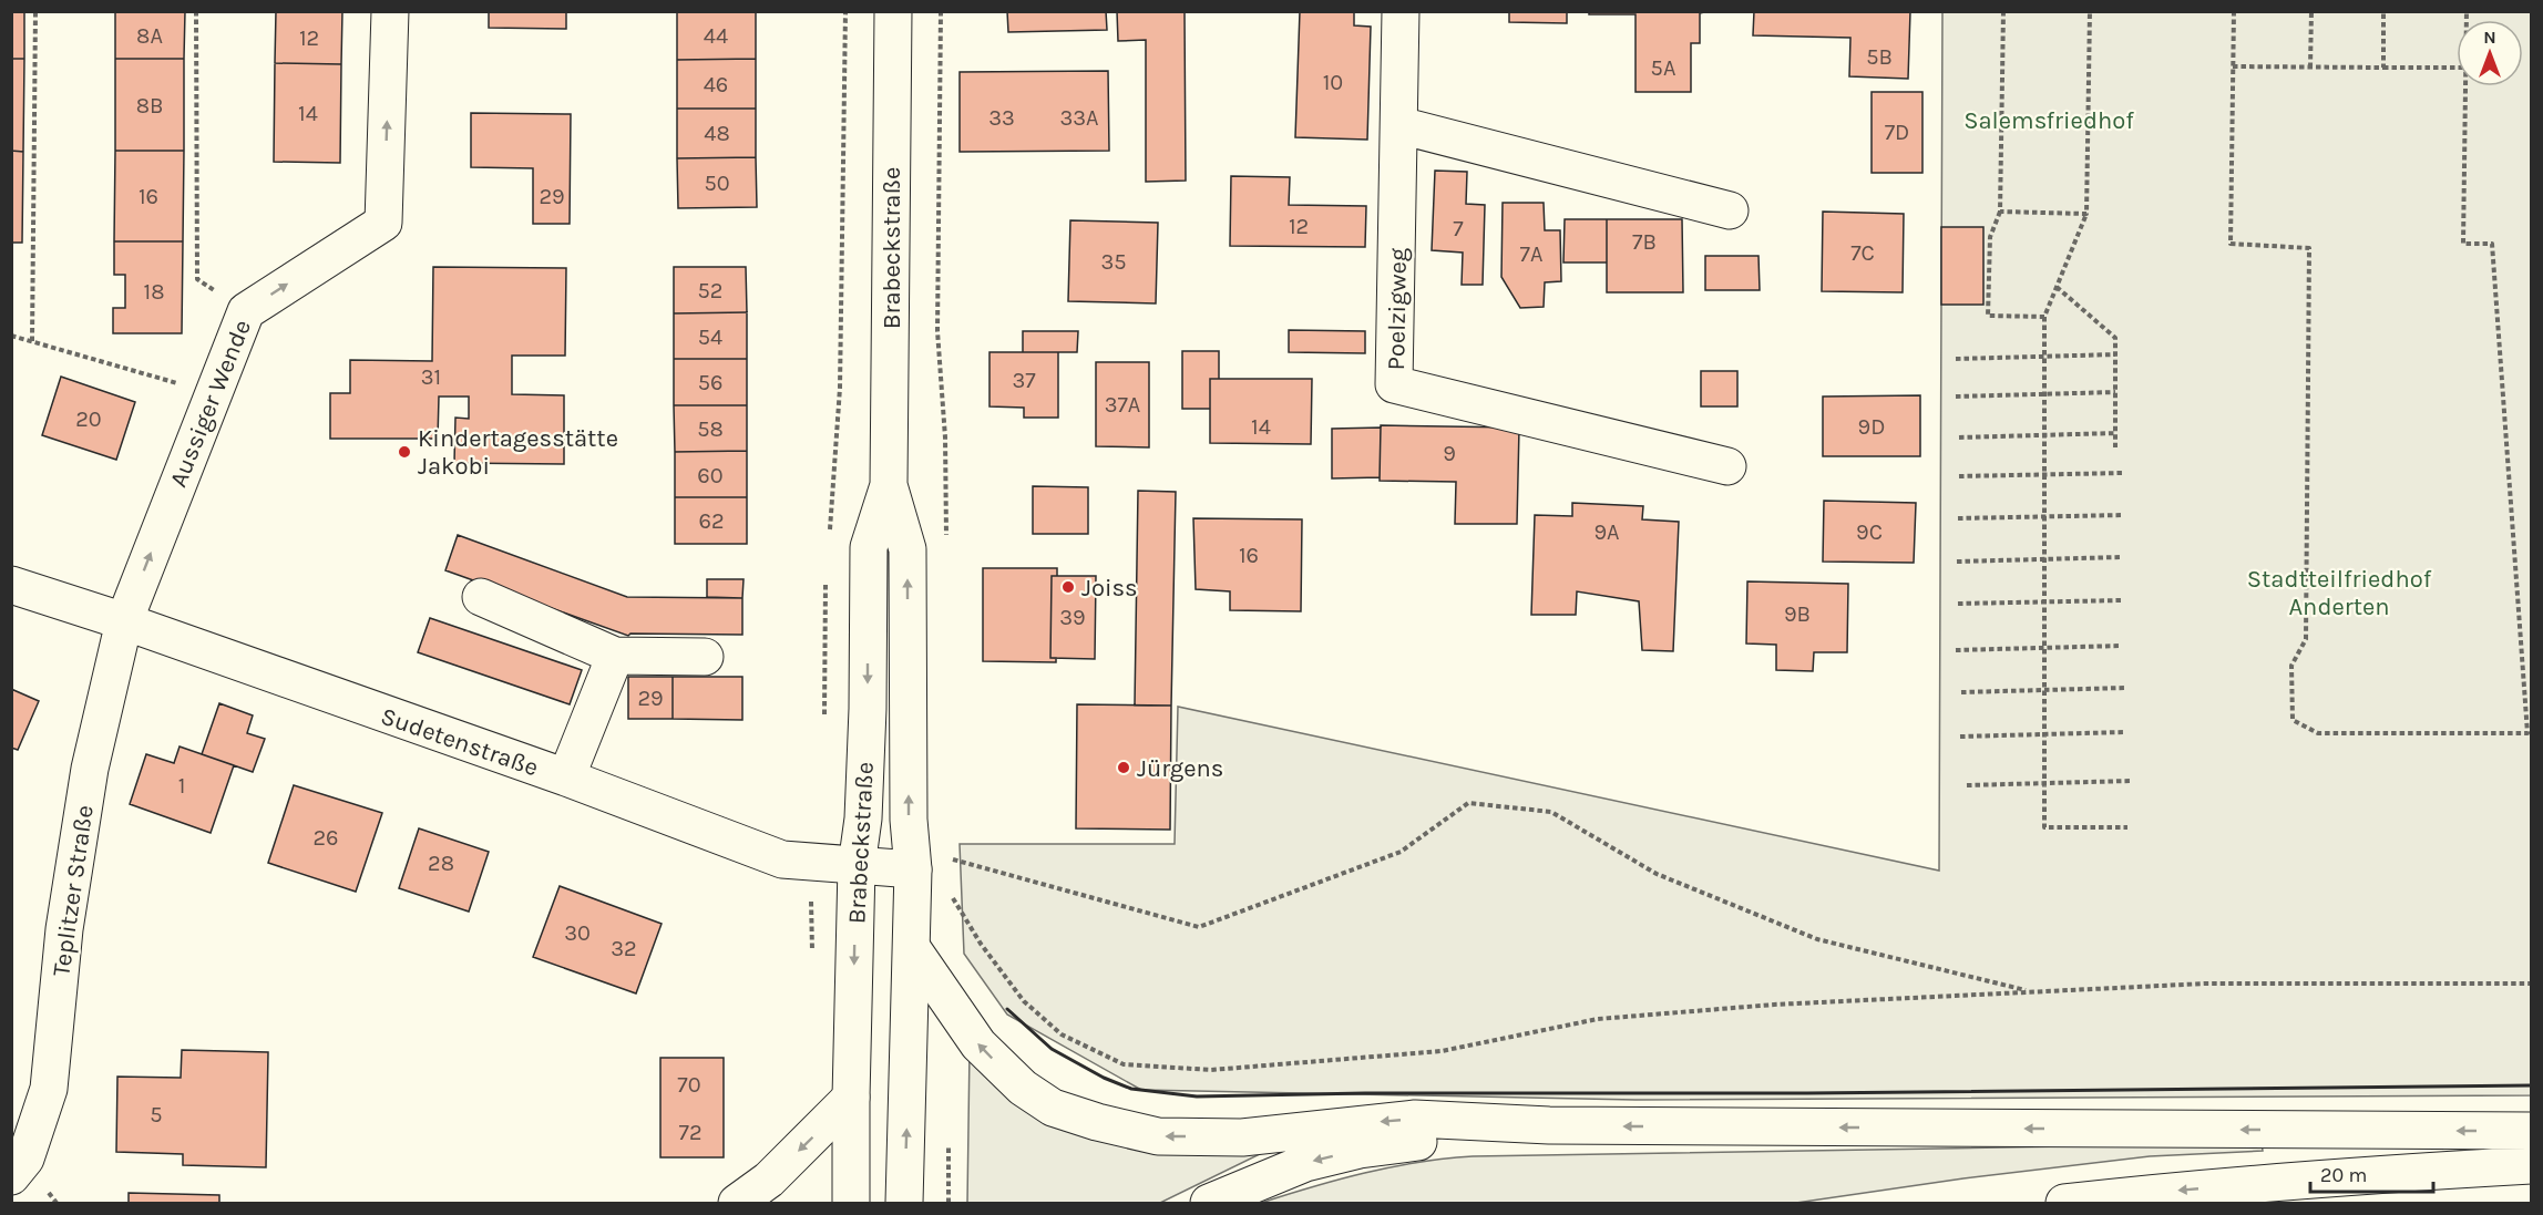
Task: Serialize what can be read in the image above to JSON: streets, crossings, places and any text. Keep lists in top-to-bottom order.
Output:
{
  "streets": {
    "main road": [
      "Brabeckstraße",
      "Poelzigweg",
      "Aussiger Wende",
      "Sudetenstraße",
      "Teplitzer Straße"
    ]
  },
  "crossings": [
    ["Brabeckstraße", "Sudetenstraße"],
    ["Aussiger Wende", "Sudetenstraße"],
    ["Aussiger Wende", "Teplitzer Straße"],
    ["Sudetenstraße", "Teplitzer Straße"]
  ],
  "one_way": ["Aussiger Wende"],
  "parks": ["Salemsfriedhof", "Stadtteilfriedhof Anderten"],
  "places": ["Kindertagesstätte Jakobi", "Joiss", "Jürgens"],
  "house_numbers": [
    "8A",
    "44",
    "12",
    "5B",
    "5A",
    "10",
    "46",
    "8B",
    "14",
    "33",
    "33A",
    "7D",
    "48",
    "50",
    "16",
    "29",
    "12",
    "7",
    "7B",
    "7C",
    "7A",
    "35",
    "52",
    "18",
    "54",
    "31",
    "37",
    "56",
    "37A",
    "20",
    "14",
    "9D",
    "58",
    "9",
    "60",
    "62",
    "9A",
    "9C",
    "16",
    "9B",
    "39",
    "29",
    "1",
    "26",
    "28",
    "30",
    "32",
    "70",
    "5",
    "72"
  ],
  "scale_bar": "20 m",
  "north": "top"
}
